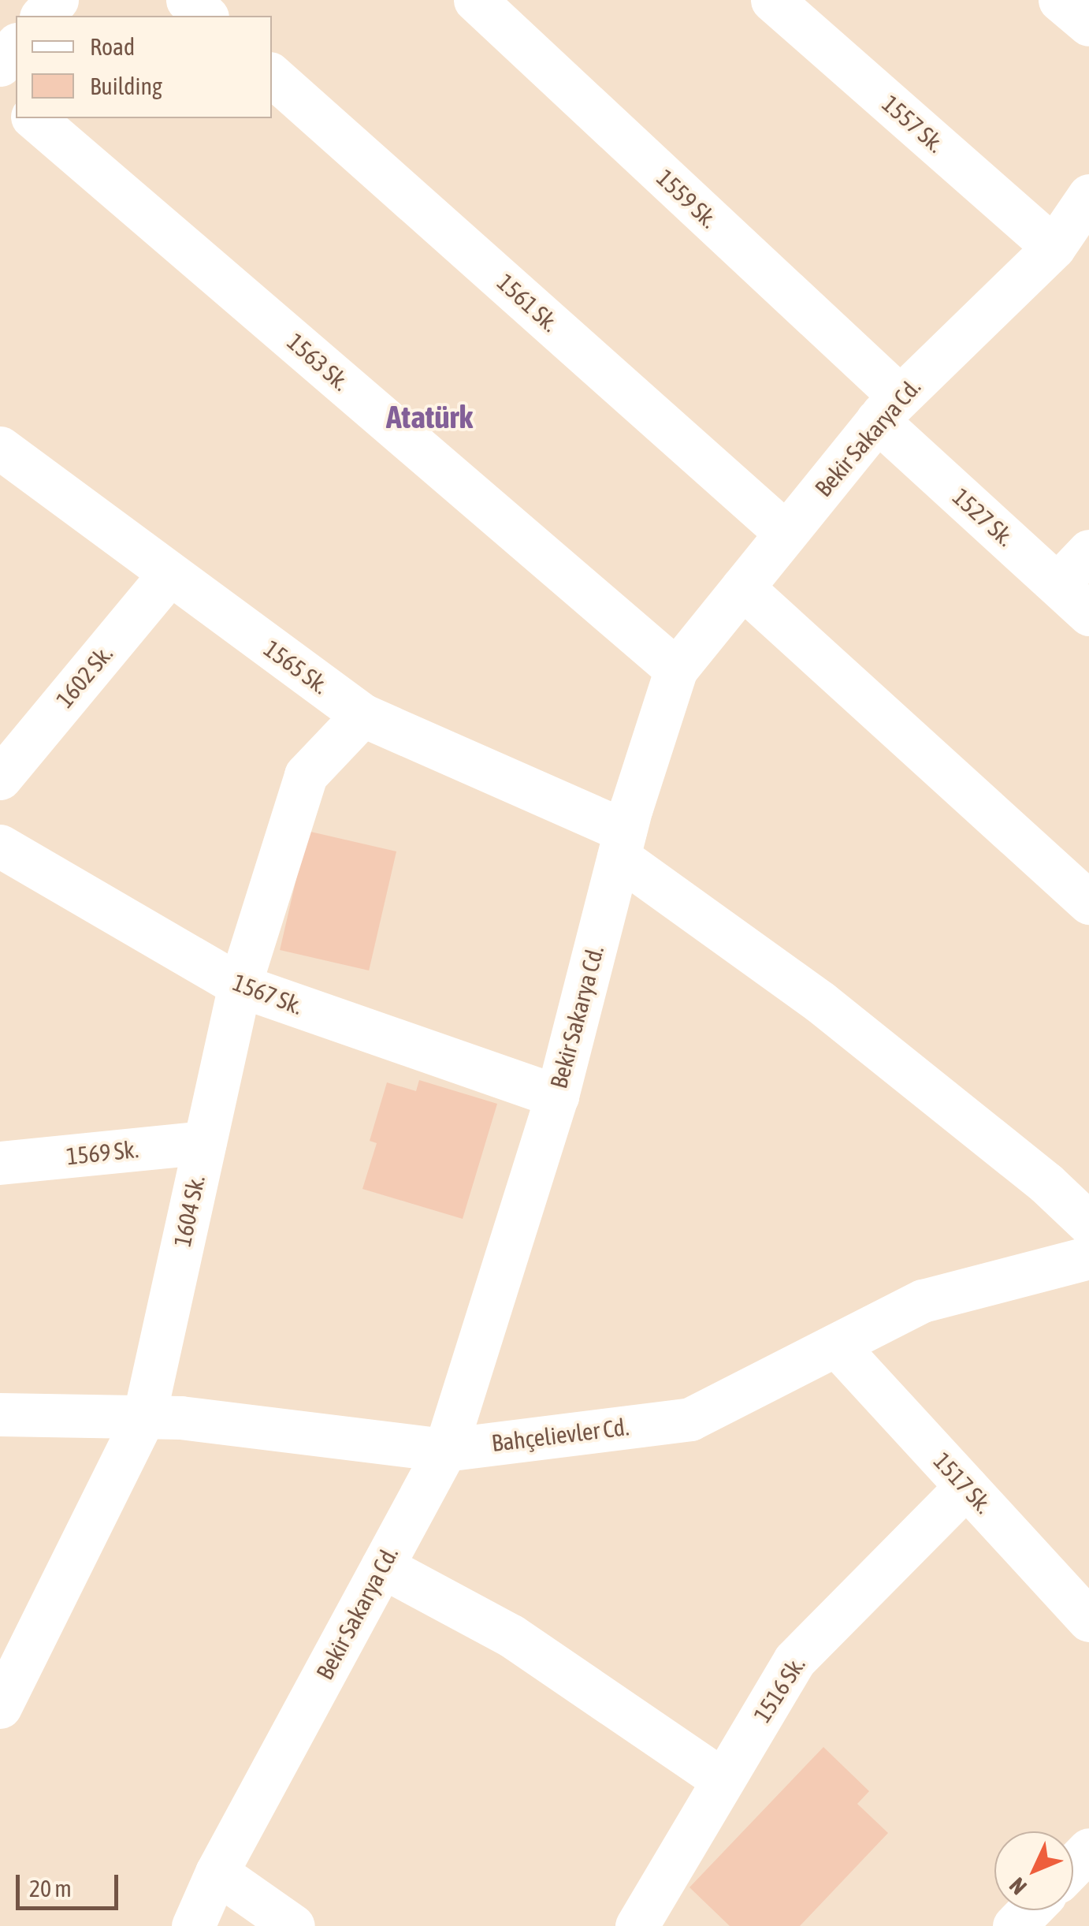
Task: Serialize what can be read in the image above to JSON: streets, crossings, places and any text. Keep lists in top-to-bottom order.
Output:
{
  "streets": {
    "street": [
      "1557 Sk.",
      "1559 Sk.",
      "1561 Sk.",
      "1563 Sk.",
      "Bekir Sakarya Cd.",
      "1527 Sk.",
      "1565 Sk.",
      "1602 Sk.",
      "1567 Sk.",
      "1569 Sk.",
      "1604 Sk.",
      "Bahçelievler Cd.",
      "1517 Sk.",
      "1516 Sk."
    ]
  },
  "crossings": [
    ["1557 Sk.", "Bekir Sakarya Cd."],
    ["1559 Sk.", "Bekir Sakarya Cd."],
    ["1559 Sk.", "1527 Sk."],
    ["1561 Sk.", "Bekir Sakarya Cd."],
    ["1563 Sk.", "Bekir Sakarya Cd."],
    ["Bekir Sakarya Cd.", "1527 Sk."],
    ["Bekir Sakarya Cd.", "1565 Sk."],
    ["Bekir Sakarya Cd.", "1567 Sk."],
    ["Bekir Sakarya Cd.", "Bahçelievler Cd."],
    ["1565 Sk.", "1602 Sk."],
    ["1565 Sk.", "1604 Sk."],
    ["1567 Sk.", "1604 Sk."],
    ["1569 Sk.", "1604 Sk."],
    ["1604 Sk.", "Bahçelievler Cd."],
    ["Bahçelievler Cd.", "1517 Sk."],
    ["1517 Sk.", "1516 Sk."]
  ],
  "districts": ["Atatürk"],
  "legend": ["Road", "Building"],
  "scale_bar": "20 m",
  "north": "bottom left"
}
